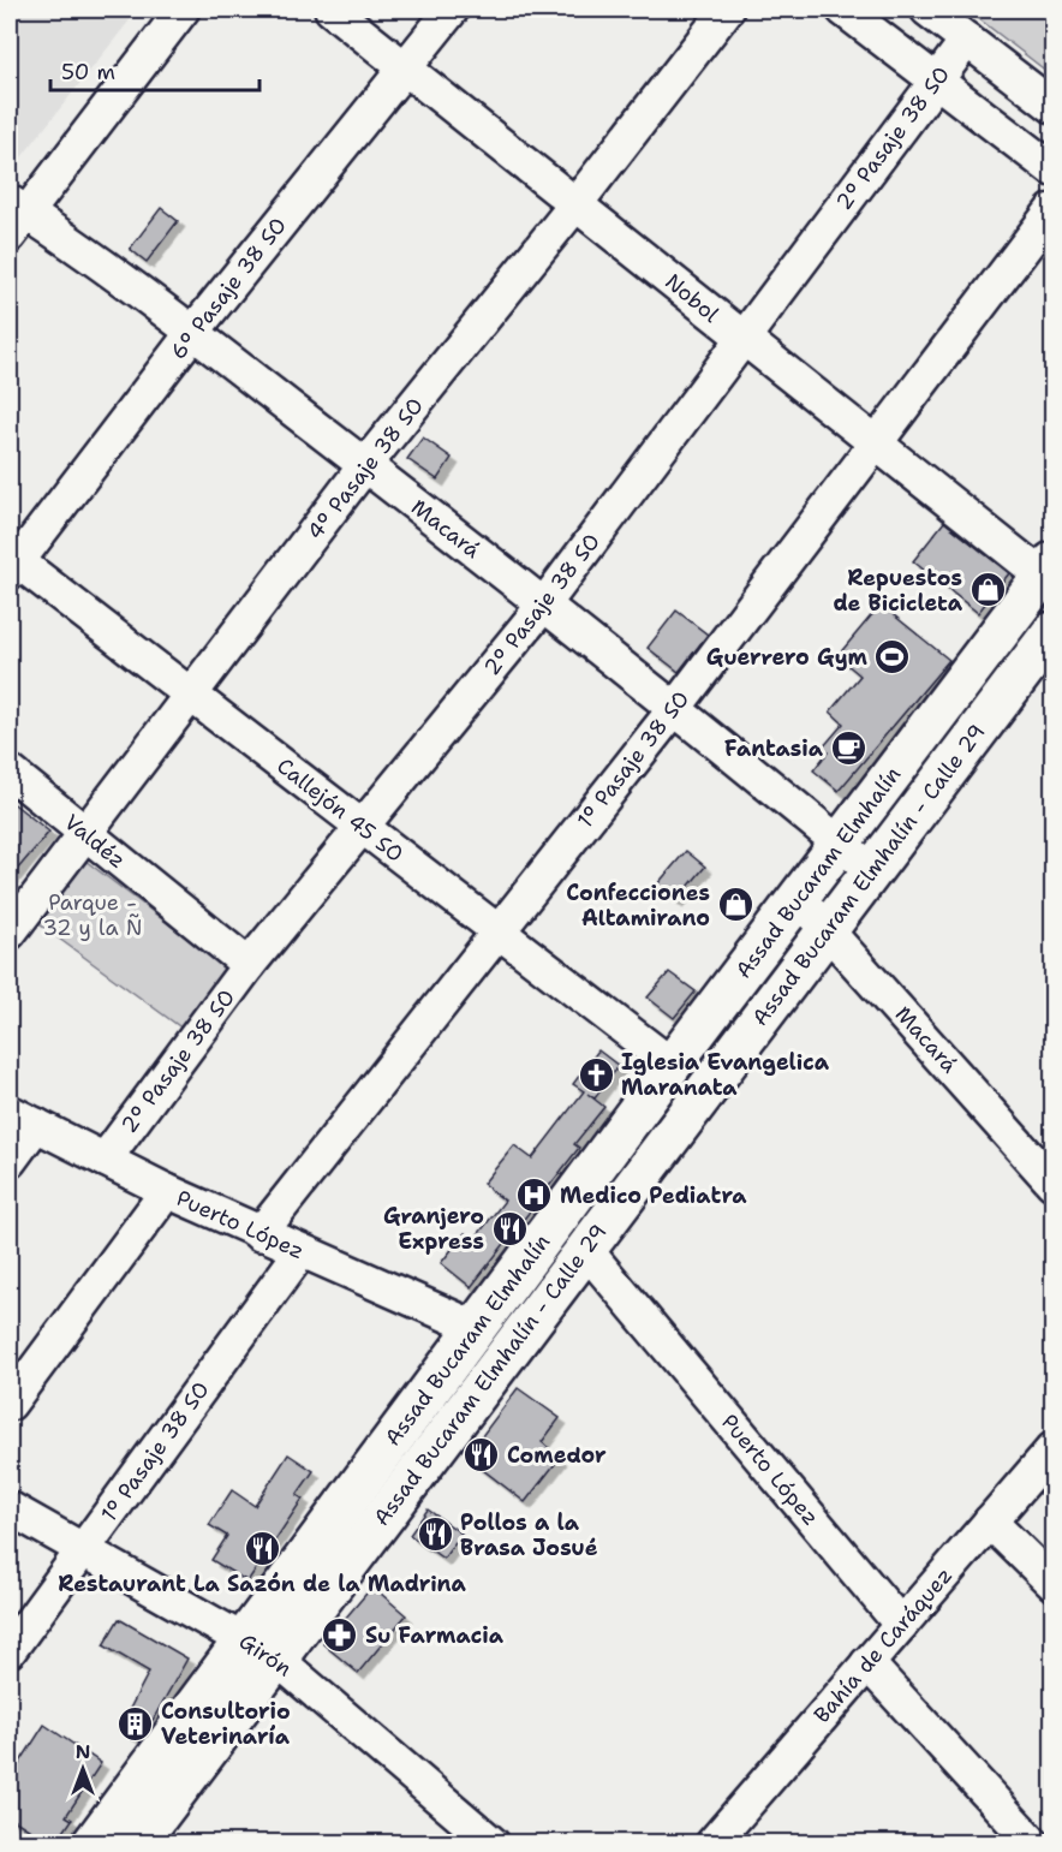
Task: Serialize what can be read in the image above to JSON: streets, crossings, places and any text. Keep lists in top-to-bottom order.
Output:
{
  "streets": {
    "main road": ["Assad Bucaram Elmhalín", "Assad Bucaram Elmhalín - Calle 29"],
    "street": [
      "2º Pasaje 38 SO",
      "6º Pasaje 38 SO",
      "Nobol",
      "4º Pasaje 38 SO",
      "Macará",
      "1º Pasaje 38 SO",
      "Callejón 45 SO",
      "Valdéz",
      "Puerto López",
      "Bahía de Caráquez",
      "Girón"
    ]
  },
  "crossings": [
    ["2º Pasaje 38 SO", "Nobol"],
    ["2º Pasaje 38 SO", "Macará"],
    ["2º Pasaje 38 SO", "Callejón 45 SO"],
    ["2º Pasaje 38 SO", "Valdéz"],
    ["2º Pasaje 38 SO", "Puerto López"],
    ["6º Pasaje 38 SO", "Nobol"],
    ["6º Pasaje 38 SO", "Macará"],
    ["6º Pasaje 38 SO", "Callejón 45 SO"],
    ["Nobol", "4º Pasaje 38 SO"],
    ["Nobol", "1º Pasaje 38 SO"],
    ["Nobol", "Assad Bucaram Elmhalín"],
    ["4º Pasaje 38 SO", "Macará"],
    ["4º Pasaje 38 SO", "Callejón 45 SO"],
    ["4º Pasaje 38 SO", "Valdéz"],
    ["Macará", "1º Pasaje 38 SO"],
    ["Macará", "Assad Bucaram Elmhalín"],
    ["Macará", "Assad Bucaram Elmhalín - Calle 29"],
    ["1º Pasaje 38 SO", "Callejón 45 SO"],
    ["1º Pasaje 38 SO", "Puerto López"],
    ["1º Pasaje 38 SO", "Girón"],
    ["Callejón 45 SO", "Assad Bucaram Elmhalín"],
    ["Assad Bucaram Elmhalín", "Assad Bucaram Elmhalín - Calle 29"],
    ["Assad Bucaram Elmhalín", "Puerto López"],
    ["Assad Bucaram Elmhalín", "Girón"],
    ["Assad Bucaram Elmhalín - Calle 29", "Puerto López"],
    ["Assad Bucaram Elmhalín - Calle 29", "Girón"],
    ["Puerto López", "Bahía de Caráquez"]
  ],
  "parks": ["Parque - 32 y la Ñ"],
  "places": {
    "shop": ["Repuestos de Bicicleta", "Confecciones Altamirano"],
    "sports": ["Guerrero Gym"],
    "cafe": ["Fantasia"],
    "church": ["Iglesia Evangelica Maranata"],
    "hospital": ["Medico Pediatra"],
    "restaurant": [
      "Granjero Express",
      "Comedor",
      "Pollos a la Brasa Josué",
      "Restaurant La Sazón de la Madrina"
    ],
    "pharmacy": ["Su Farmacia"],
    "building": ["Consultorio Veterinaría"]
  },
  "scale_bar": "50 m",
  "north": "top"
}
